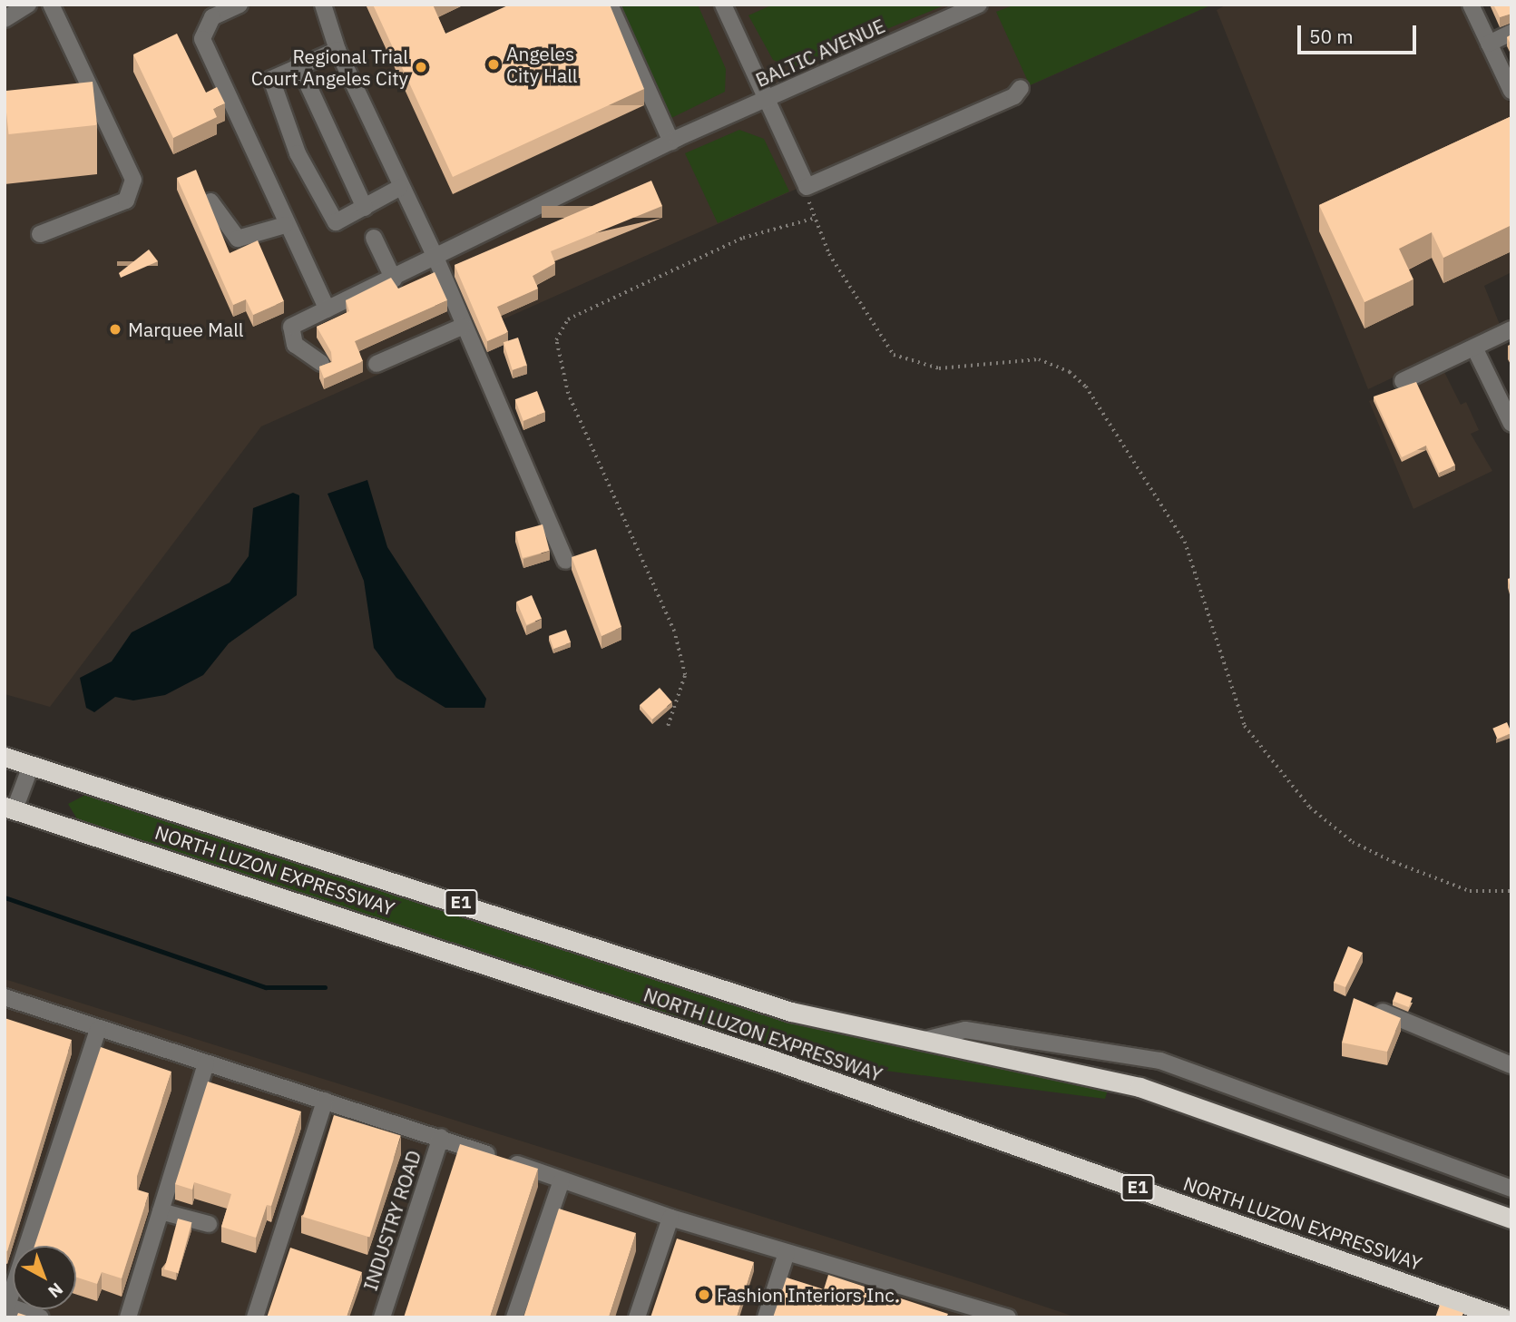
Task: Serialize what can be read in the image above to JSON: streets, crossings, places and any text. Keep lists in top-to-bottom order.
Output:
{
  "streets": {
    "highway": ["NORTH LUZON EXPRESSWAY", "E1"],
    "street": ["BALTIC AVENUE", "INDUSTRY ROAD"]
  },
  "places": [
    "Angeles City Hall",
    "Regional Trial Court Angeles City",
    "Marquee Mall",
    "Fashion Interiors Inc."
  ],
  "scale_bar": "50 m",
  "north": "bottom right"
}
